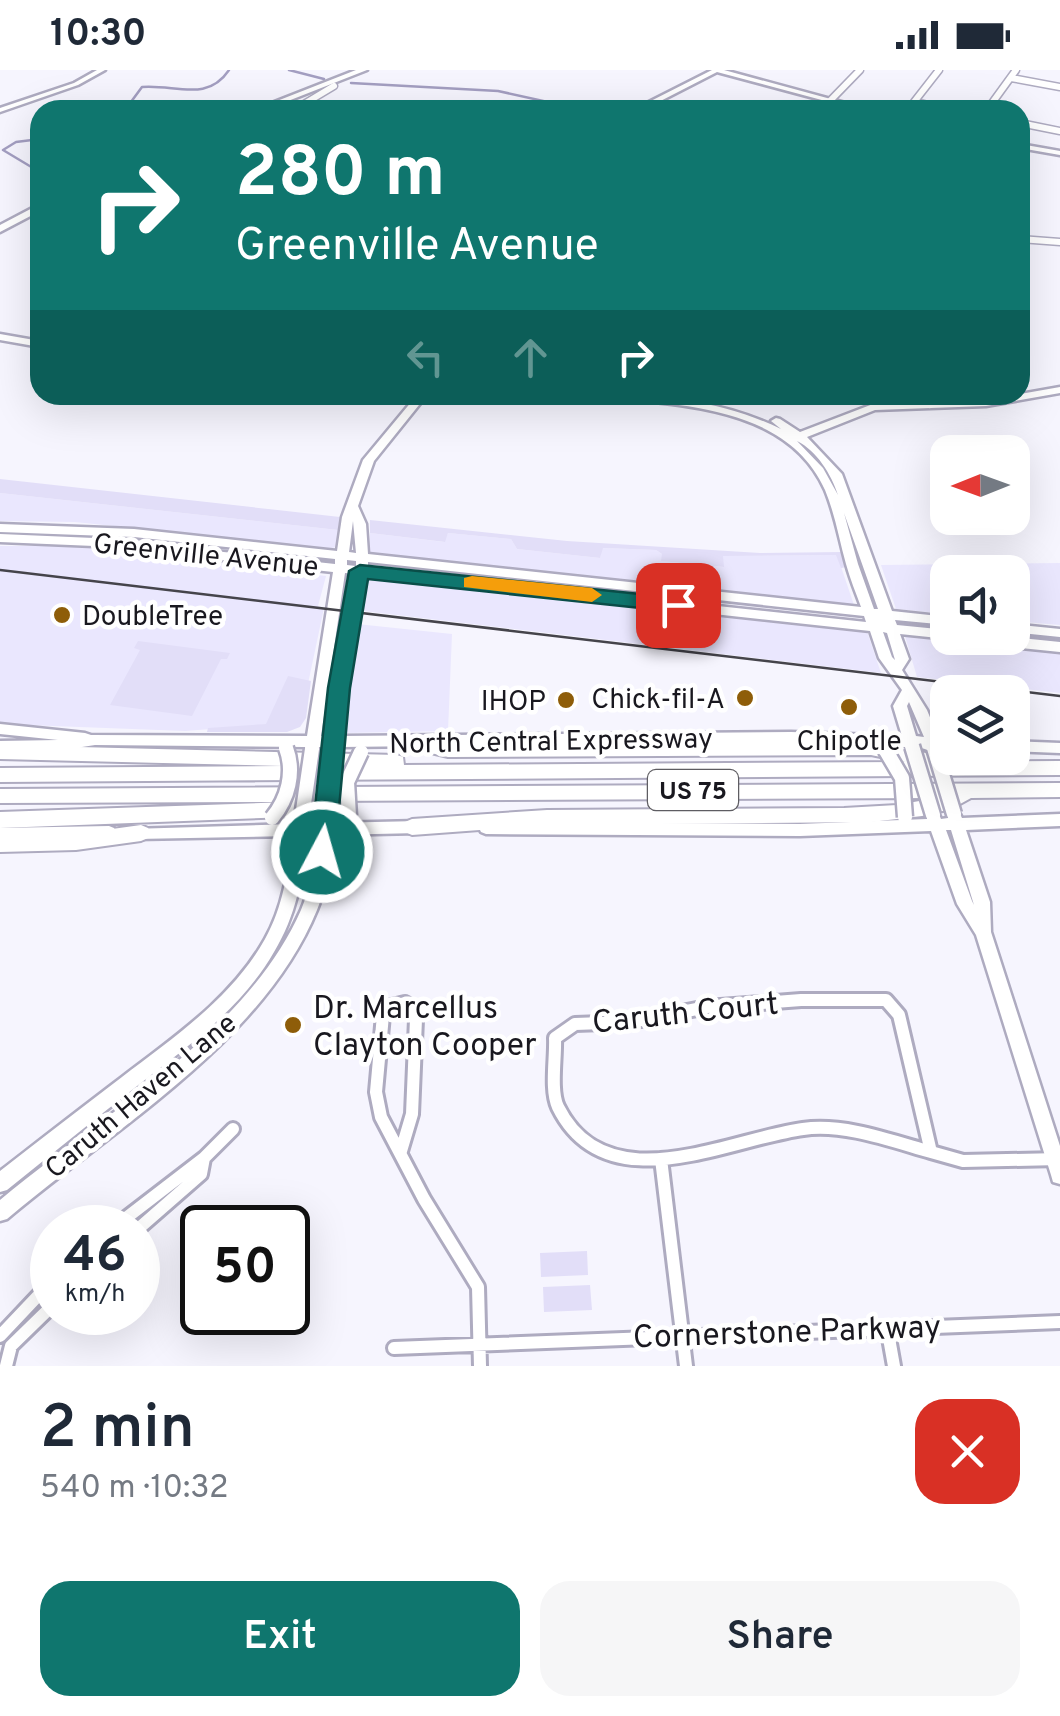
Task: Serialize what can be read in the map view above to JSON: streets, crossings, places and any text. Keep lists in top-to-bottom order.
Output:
{
  "streets": {
    "highway": ["North Central Expressway", "US 75"],
    "main road": ["Greenville Avenue", "Caruth Haven Lane"],
    "street": ["Caruth Court", "Cornerstone Parkway"]
  },
  "crossings": [
    ["Greenville Avenue", "Caruth Haven Lane"],
    ["North Central Expressway", "Caruth Haven Lane"]
  ],
  "places": [
    "DoubleTree",
    "Chick-fil-A",
    "IHOP",
    "Chipotle",
    "Dr. Marcellus Clayton Cooper"
  ],
  "north": "left",
  "page": {
    "status": "10:30",
    "turn": ["280 m", "Greenville Avenue"],
    "speed": "46 km/h",
    "limit": "50",
    "heading": ["2 min", "540 m · 10:32"],
    "buttons": ["Exit", "Share"]
  }
}
